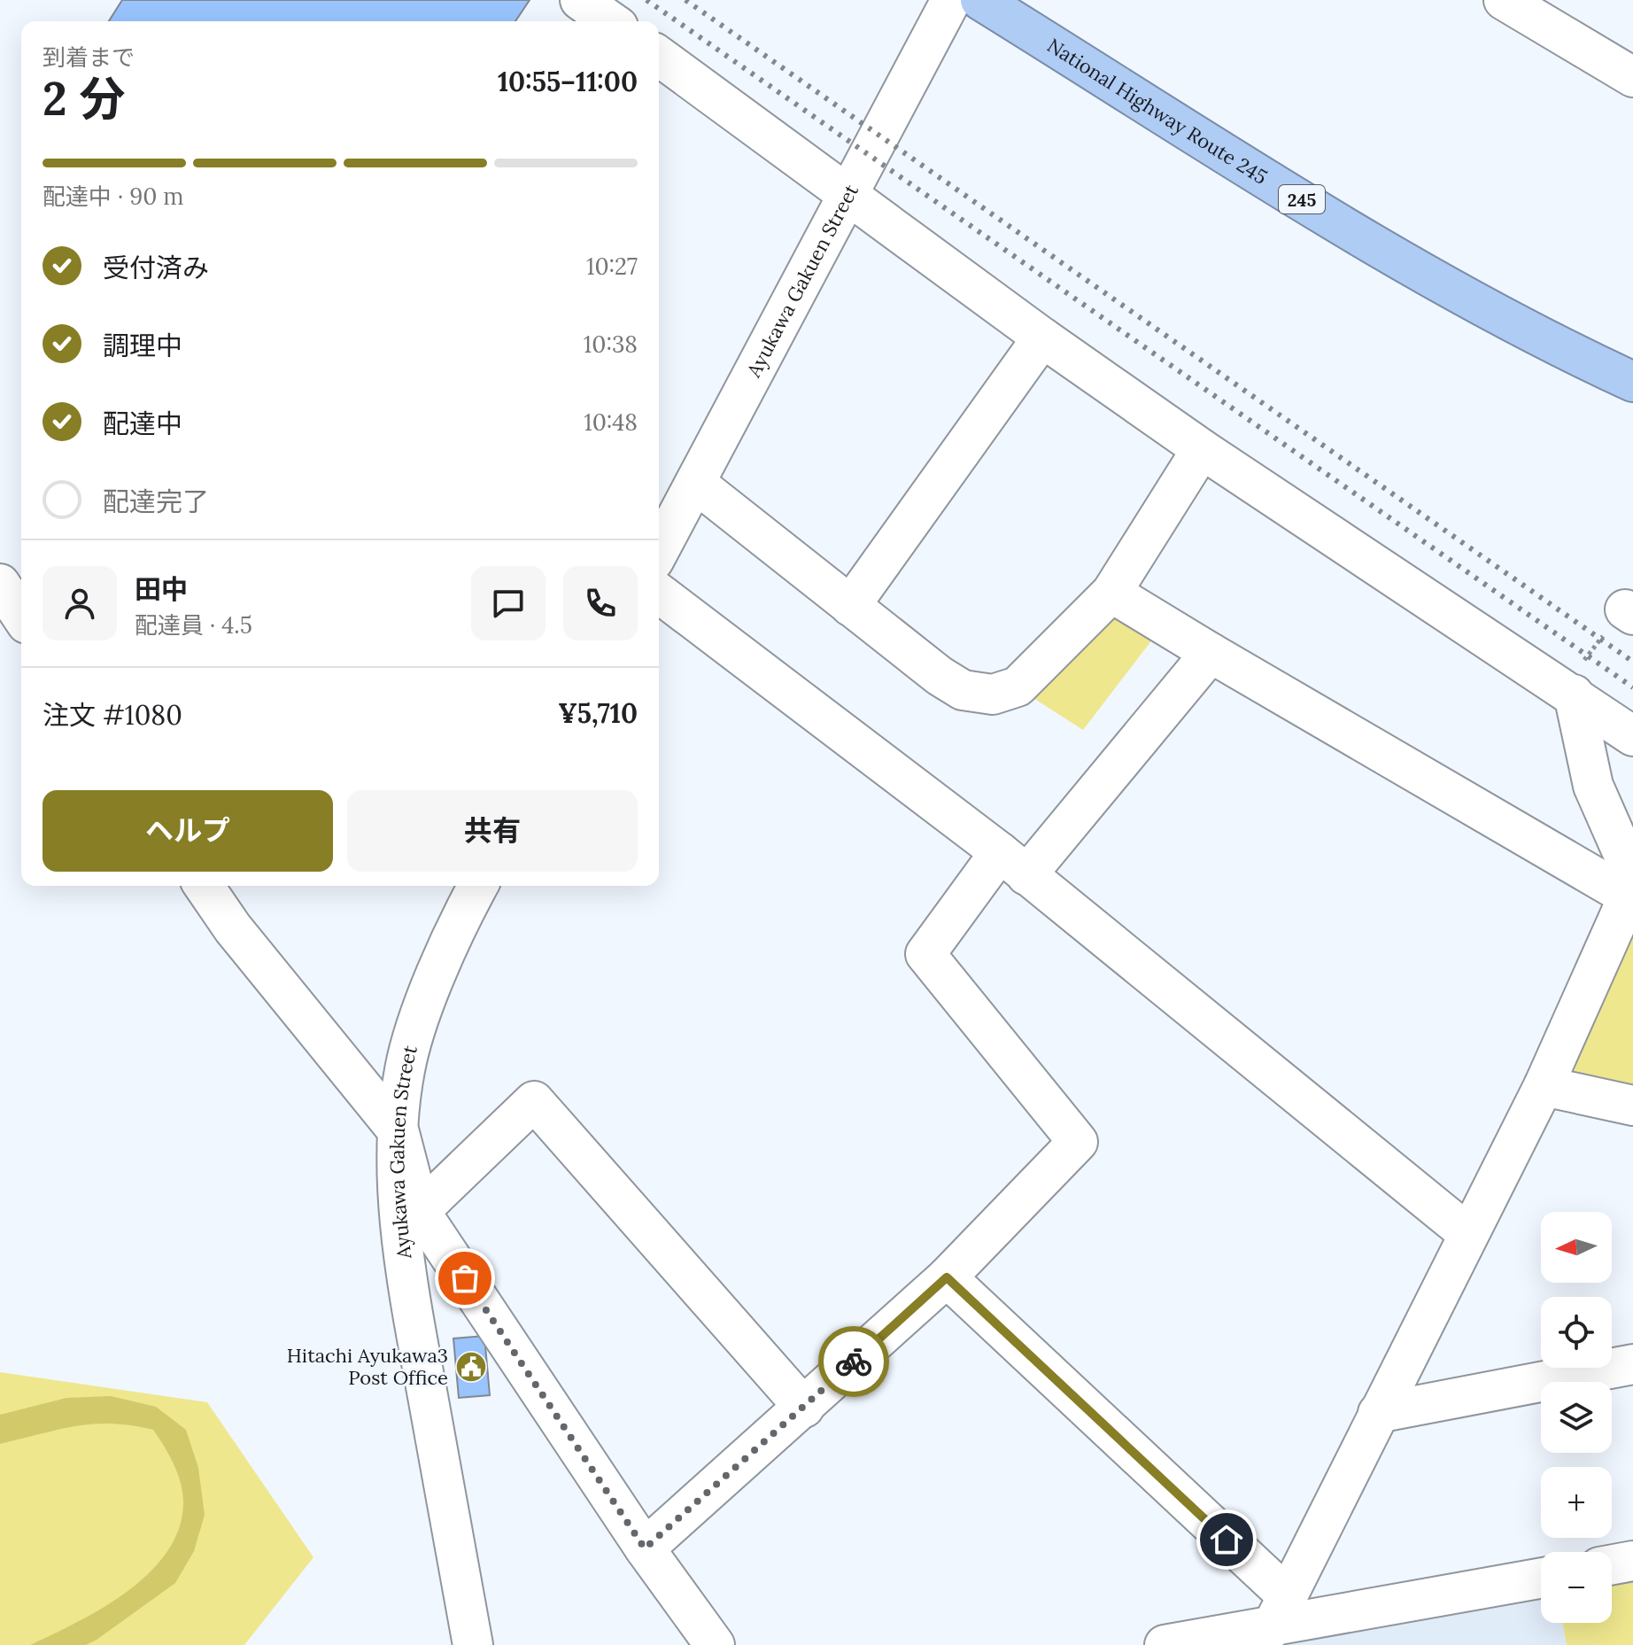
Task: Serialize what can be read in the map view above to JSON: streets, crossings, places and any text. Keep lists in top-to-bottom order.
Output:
{
  "streets": {
    "highway": ["National Highway Route 245", "245"],
    "street": ["Ayukawa Gakuen Street"]
  },
  "places": {
    "public building": ["Hitachi Ayukawa3 Post Office"]
  },
  "north": "left",
  "page": {
    "heading": ["2 分", "到着まで", "10:55–11:00"],
    "panel": [
      "田中",
      "配達員 · 4.5",
      "注文 #1080",
      "¥5,710"
    ],
    "bar": "配達中 · 90 m",
    "list": [
      ["受付済み", "10:27"],
      ["調理中", "10:38"],
      ["配達中", "10:48"],
      "配達完了"
    ],
    "buttons": ["ヘルプ", "共有"],
    "map_buttons": ["+", "−"]
  }
}
